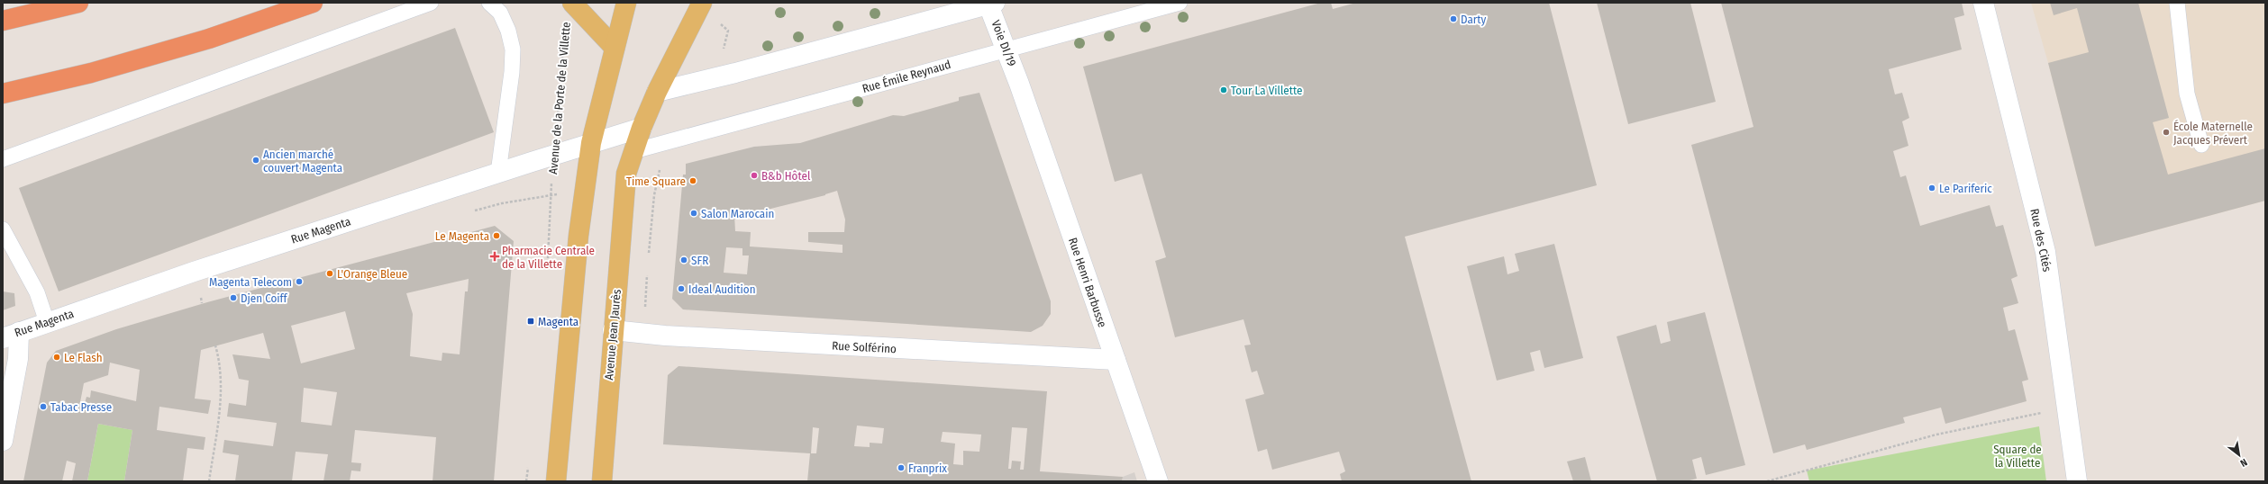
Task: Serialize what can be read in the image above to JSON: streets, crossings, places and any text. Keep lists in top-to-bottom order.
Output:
{
  "streets": {
    "main road": ["Avenue Jean Jaurès"],
    "street": [
      "Voie DI/19",
      "Rue Magenta",
      "Rue des Cités",
      "Rue Henri Barbusse",
      "Rue Solférino"
    ],
    "lane": ["Rue Émile Reynaud"],
    "path": ["Avenue de la Porte de la Villette"]
  },
  "crossings": [
    ["Voie DI/19", "Rue Émile Reynaud"],
    ["Voie DI/19", "Rue Henri Barbusse"],
    ["Rue Émile Reynaud", "Avenue Jean Jaurès"],
    ["Avenue de la Porte de la Villette", "Rue Magenta"],
    ["Rue Henri Barbusse", "Rue Solférino"],
    ["Avenue Jean Jaurès", "Rue Solférino"]
  ],
  "parks": ["Square de la Villette"],
  "places": {
    "other": [
      "Darty",
      "Tour La Villette",
      "École Maternelle Jacques Prévert",
      "Ancien marché couvert Magenta",
      "B&b Hôtel",
      "Time Square",
      "Le Pariferic",
      "Salon Marocain",
      "Le Magenta",
      "SFR",
      "L'Orange Bleue",
      "Magenta Telecom",
      "Ideal Audition",
      "Djen Coiff",
      "Le Flash",
      "Tabac Presse",
      "Franprix"
    ],
    "health": ["Pharmacie Centrale de la Villette"],
    "transit": ["Magenta"]
  },
  "north": "bottom right"
}
